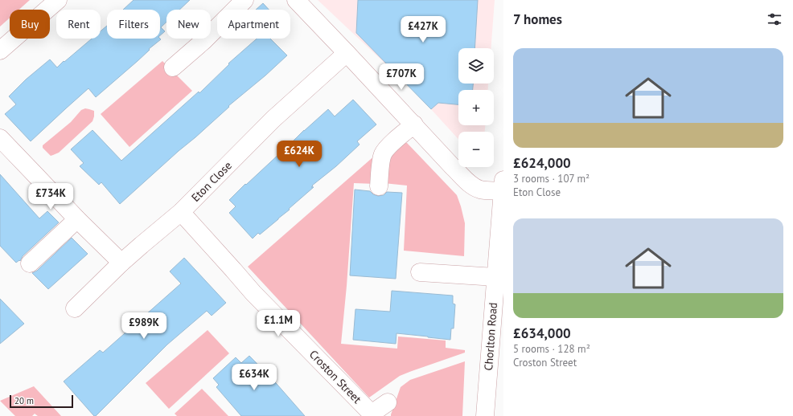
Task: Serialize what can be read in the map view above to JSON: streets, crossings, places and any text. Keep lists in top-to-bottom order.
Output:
{
  "streets": {
    "street": ["Eton Close", "Chorlton Road", "Croston Street"]
  },
  "crossings": [
    ["Eton Close", "Croston Street"]
  ],
  "scale_bar": "20 m",
  "page": {
    "heading": "7 homes",
    "chip": [
      "Buy",
      "Rent",
      "Filters",
      "New",
      "Apartment"
    ],
    "price": [
      "£427K",
      "£707K",
      "£624K",
      "£734K",
      "£1.1M",
      "£989K",
      "£634K"
    ],
    "list": [
      {
        "name": "£624,000",
        "note": "3 rooms · 107 m² · Eton Close"
      },
      {
        "name": "£634,000",
        "note": "5 rooms · 128 m² · Croston Street"
      }
    ],
    "map_buttons": ["+", "−"],
    "scale": "20 m"
  }
}
